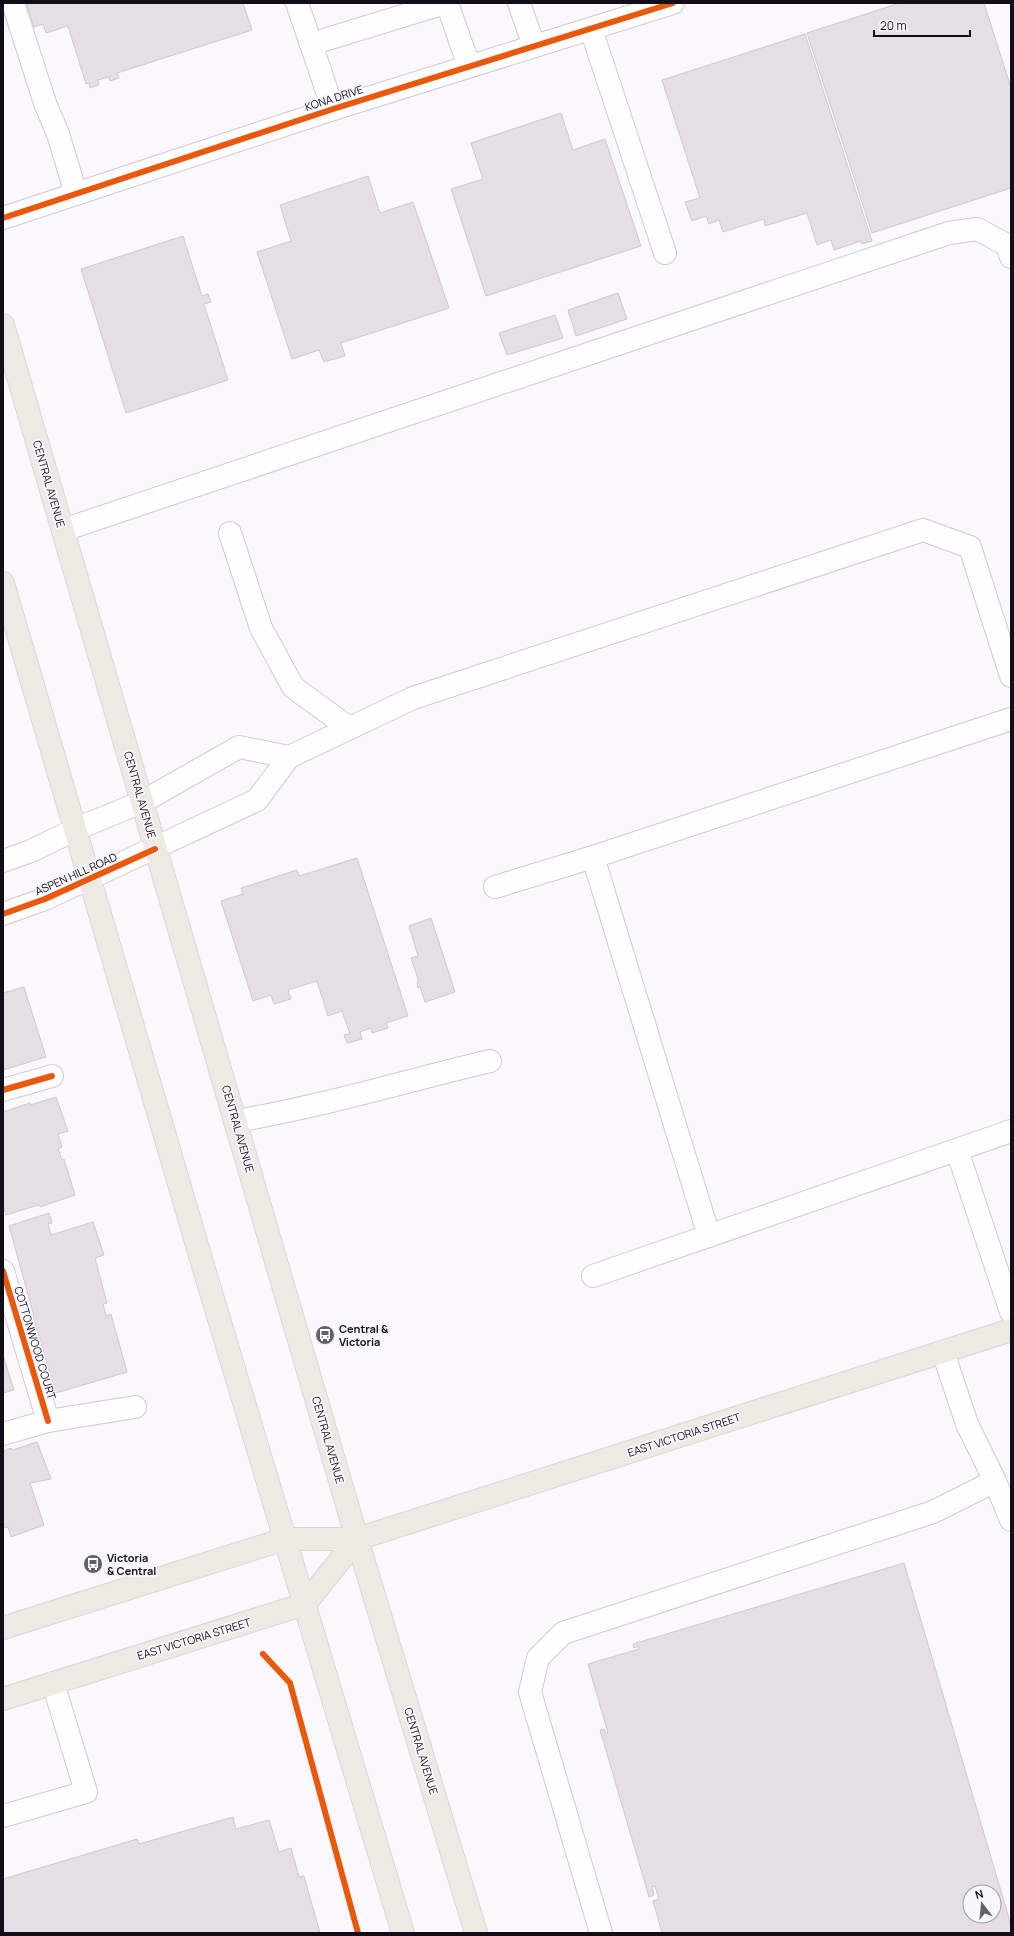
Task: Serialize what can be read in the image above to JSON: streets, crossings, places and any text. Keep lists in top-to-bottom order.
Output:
{
  "streets": {
    "main road": ["CENTRAL AVENUE", "EAST VICTORIA STREET"],
    "street": ["KONA DRIVE", "ASPEN HILL ROAD", "COTTONWOOD COURT"]
  },
  "crossings": [
    ["CENTRAL AVENUE", "ASPEN HILL ROAD"],
    ["CENTRAL AVENUE", "EAST VICTORIA STREET"]
  ],
  "places": {
    "bus stop": ["Central & Victoria", "Victoria & Central"]
  },
  "scale_bar": "20 m",
  "north": "top"
}
